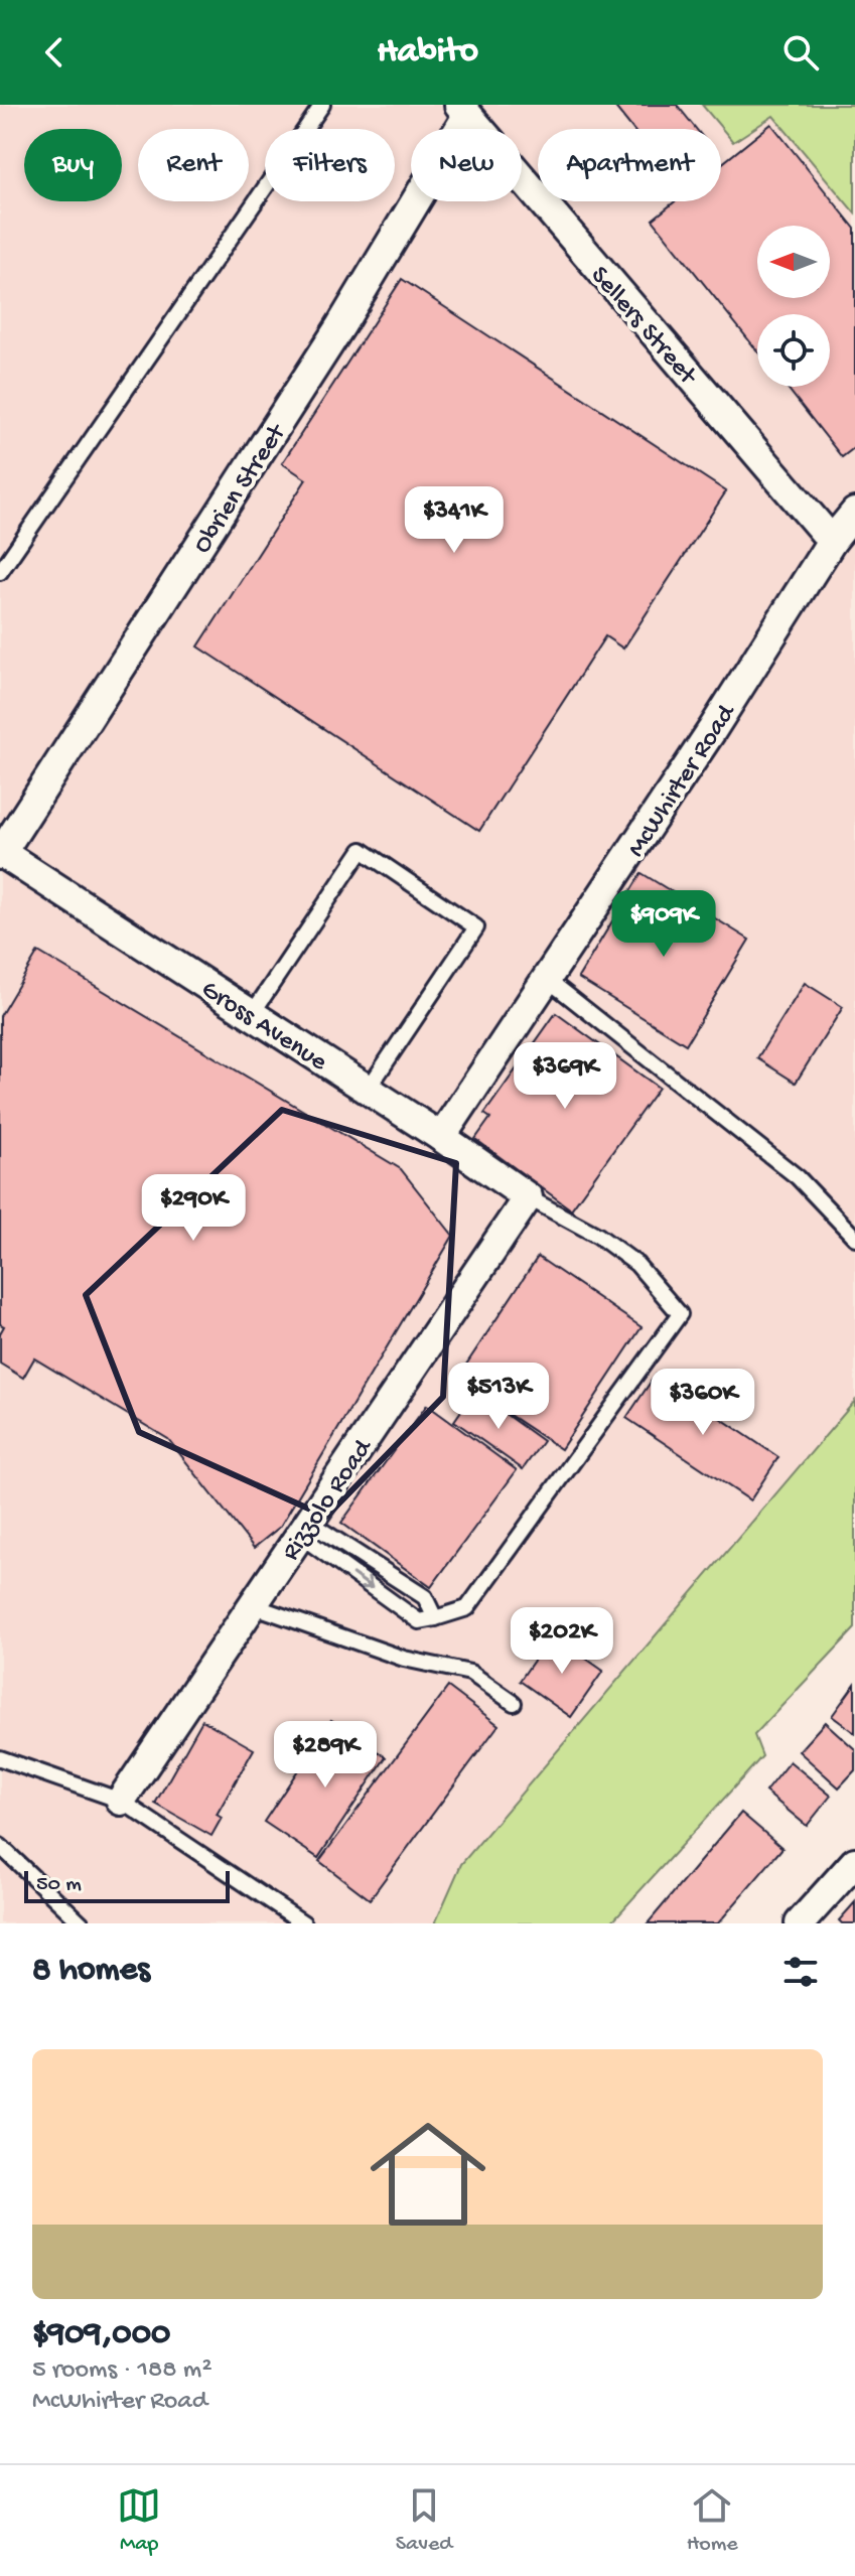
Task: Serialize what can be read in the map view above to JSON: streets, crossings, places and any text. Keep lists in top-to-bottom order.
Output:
{
  "streets": {
    "street": [
      "Sellers Street",
      "Obrien Street",
      "McWhirter Road",
      "Gross Avenue",
      "Rizzolo Road"
    ]
  },
  "crossings": [
    ["Sellers Street", "Obrien Street"],
    ["Sellers Street", "McWhirter Road"],
    ["Obrien Street", "Gross Avenue"],
    ["McWhirter Road", "Gross Avenue"],
    ["Gross Avenue", "Rizzolo Road"]
  ],
  "scale_bar": "50 m",
  "north": "left",
  "page": {
    "header": "Habito",
    "chip": [
      "Buy",
      "Rent",
      "Filters",
      "New",
      "Apartment"
    ],
    "price": [
      "$341K",
      "$909K",
      "$369K",
      "$290K",
      "$513K",
      "$360K",
      "$202K",
      "$289K"
    ],
    "scale": "50 m",
    "heading": "8 homes",
    "list": [
      {
        "name": "$909,000",
        "note": "5 rooms · 188 m² · McWhirter Road"
      }
    ],
    "tabs": ["Map", "Saved", "Home"]
  }
}
